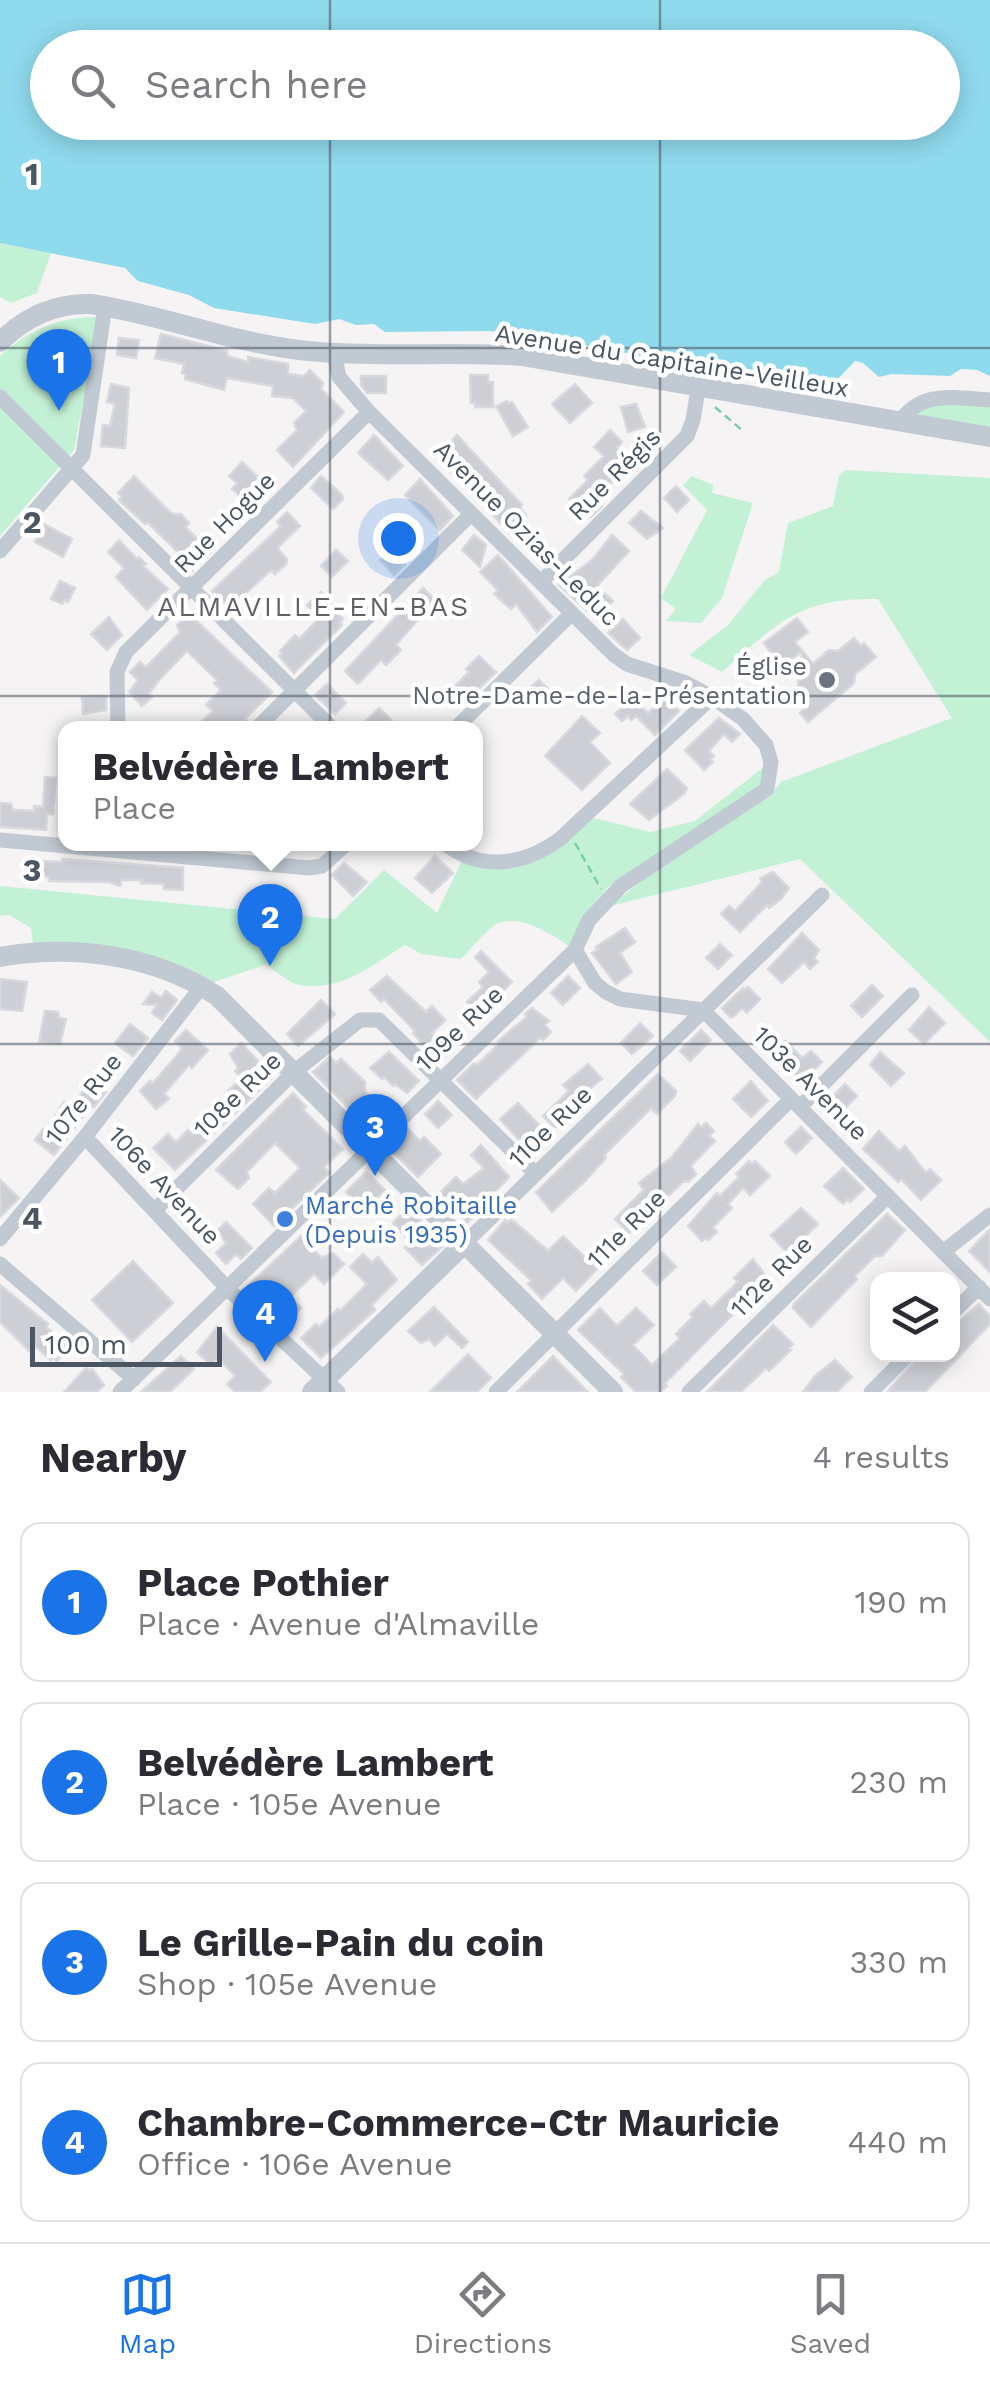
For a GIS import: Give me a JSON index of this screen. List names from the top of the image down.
{
  "streets": {
    "street": [
      "Avenue du Capitaine-Veilleux",
      "Rue Régis",
      "Rue Hogue",
      "Avenue Ozias-Leduc",
      "109e Rue",
      "103e Avenue",
      "108e Rue",
      "107e Rue",
      "110e Rue",
      "106e Avenue",
      "111e Rue",
      "112e Rue"
    ]
  },
  "crossings": [
    ["Avenue du Capitaine-Veilleux", "Rue Régis"],
    ["Avenue du Capitaine-Veilleux", "Avenue Ozias-Leduc"],
    ["Rue Régis", "Avenue Ozias-Leduc"],
    ["Rue Hogue", "Avenue Ozias-Leduc"],
    ["Avenue Ozias-Leduc", "109e Rue"],
    ["109e Rue", "108e Rue"],
    ["109e Rue", "106e Avenue"],
    ["103e Avenue", "110e Rue"],
    ["103e Avenue", "111e Rue"],
    ["103e Avenue", "112e Rue"],
    ["108e Rue", "106e Avenue"],
    ["107e Rue", "106e Avenue"],
    ["110e Rue", "106e Avenue"]
  ],
  "districts": ["ALMAVILLE-EN-BAS"],
  "places": ["Église Notre-Dame-de-la-Présentation", "Marché Robitaille (Depuis 1935)"],
  "scale_bar": "100 m",
  "page": {
    "search": "Search here",
    "pins": [
      "1",
      "2",
      "3",
      "4"
    ],
    "popup": ["Belvédère Lambert", "Place"],
    "scale": "100 m",
    "heading": ["Nearby", "4 results"],
    "list": [
      {
        "mark": "1",
        "name": "Place Pothier",
        "note": "Place · Avenue d'Almaville",
        "value": "190 m"
      },
      {
        "mark": "2",
        "name": "Belvédère Lambert",
        "note": "Place · 105e Avenue",
        "value": "230 m"
      },
      {
        "mark": "3",
        "name": "Le Grille-Pain du coin",
        "note": "Shop · 105e Avenue",
        "value": "330 m"
      },
      {
        "mark": "4",
        "name": "Chambre-Commerce-Ctr Mauricie",
        "note": "Office · 106e Avenue",
        "value": "440 m"
      }
    ],
    "nav": ["Map", "Directions", "Saved"]
  },
  "grid": {
    "rows": [
      "1",
      "2",
      "3",
      "4"
    ]
  }
}
